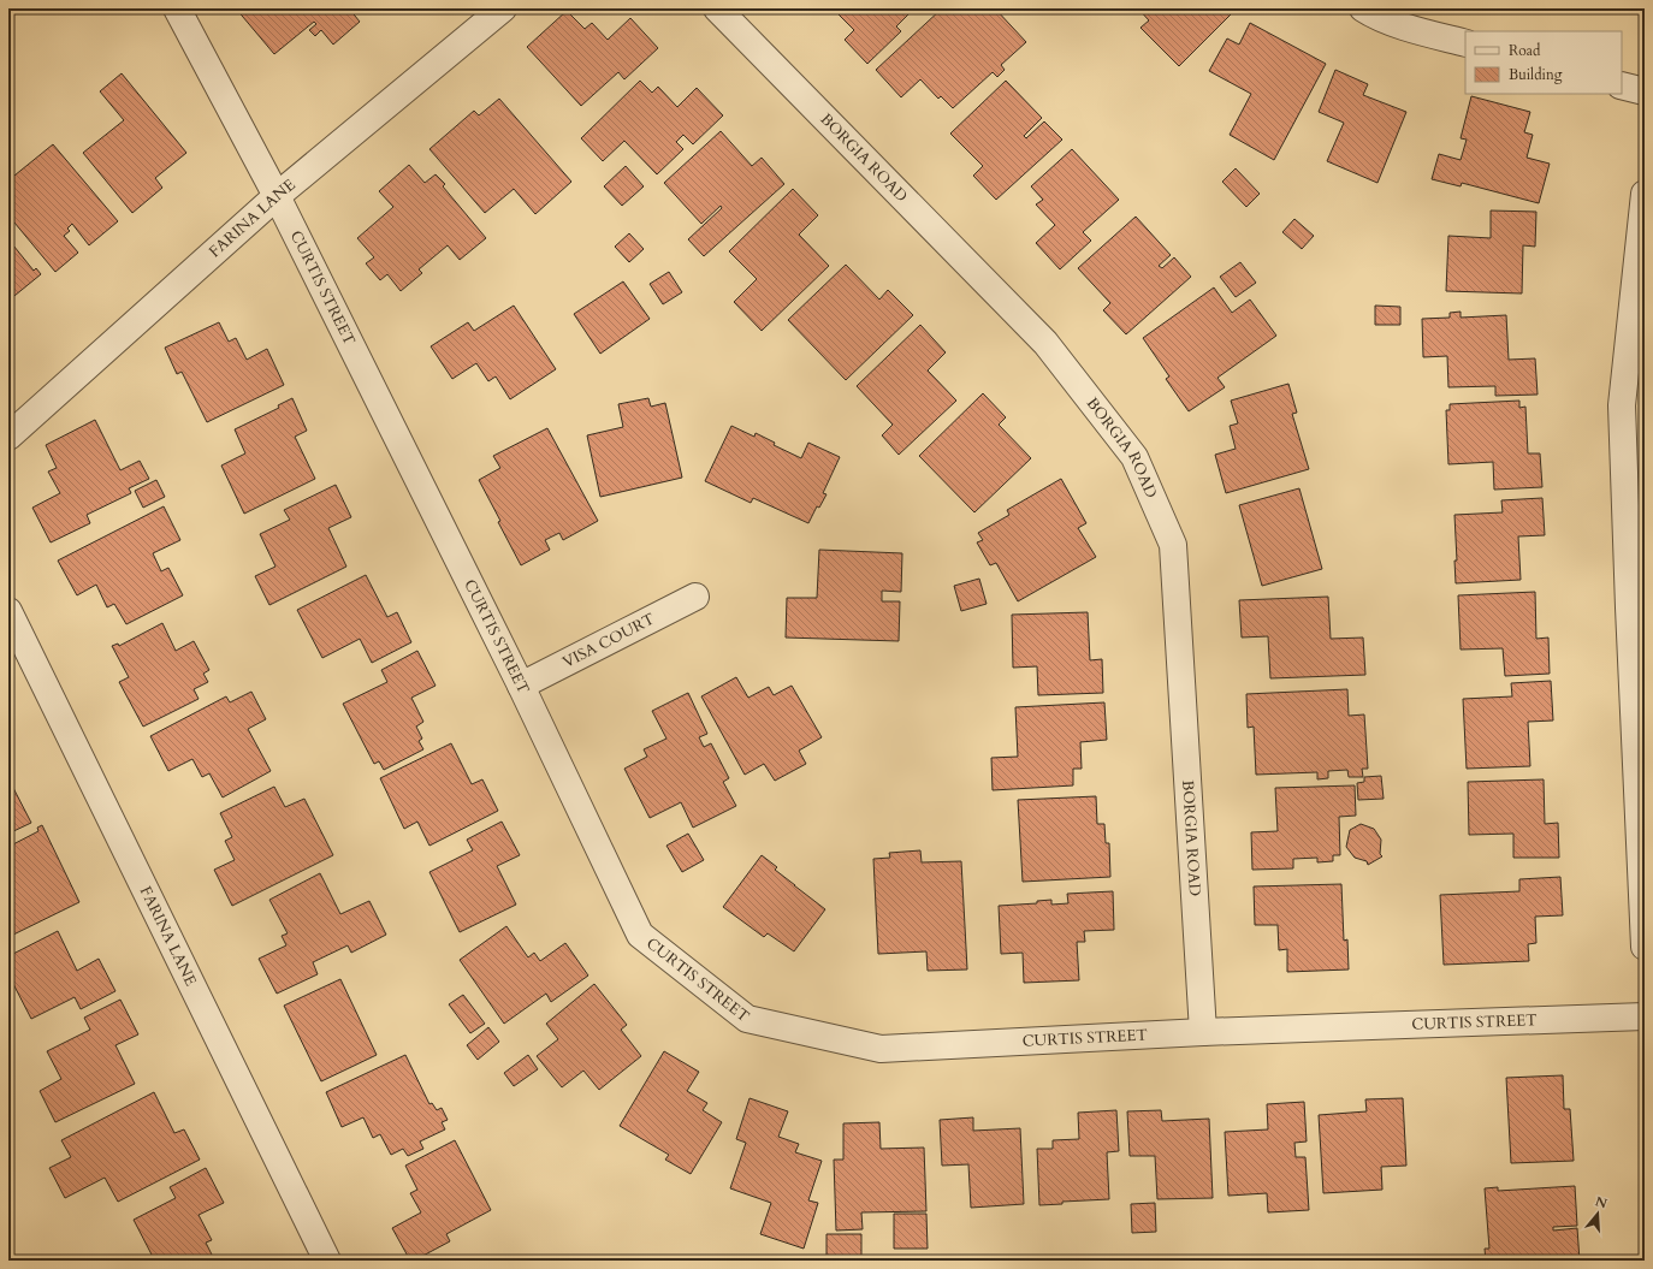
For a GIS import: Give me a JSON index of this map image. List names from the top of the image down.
{
  "streets": {
    "street": [
      "BORGIA ROAD",
      "FARINA LANE",
      "CURTIS STREET",
      "VISA COURT"
    ]
  },
  "crossings": [
    ["BORGIA ROAD", "CURTIS STREET"],
    ["FARINA LANE", "CURTIS STREET"],
    ["CURTIS STREET", "VISA COURT"]
  ],
  "legend": ["Road", "Building"],
  "north": "top"
}
